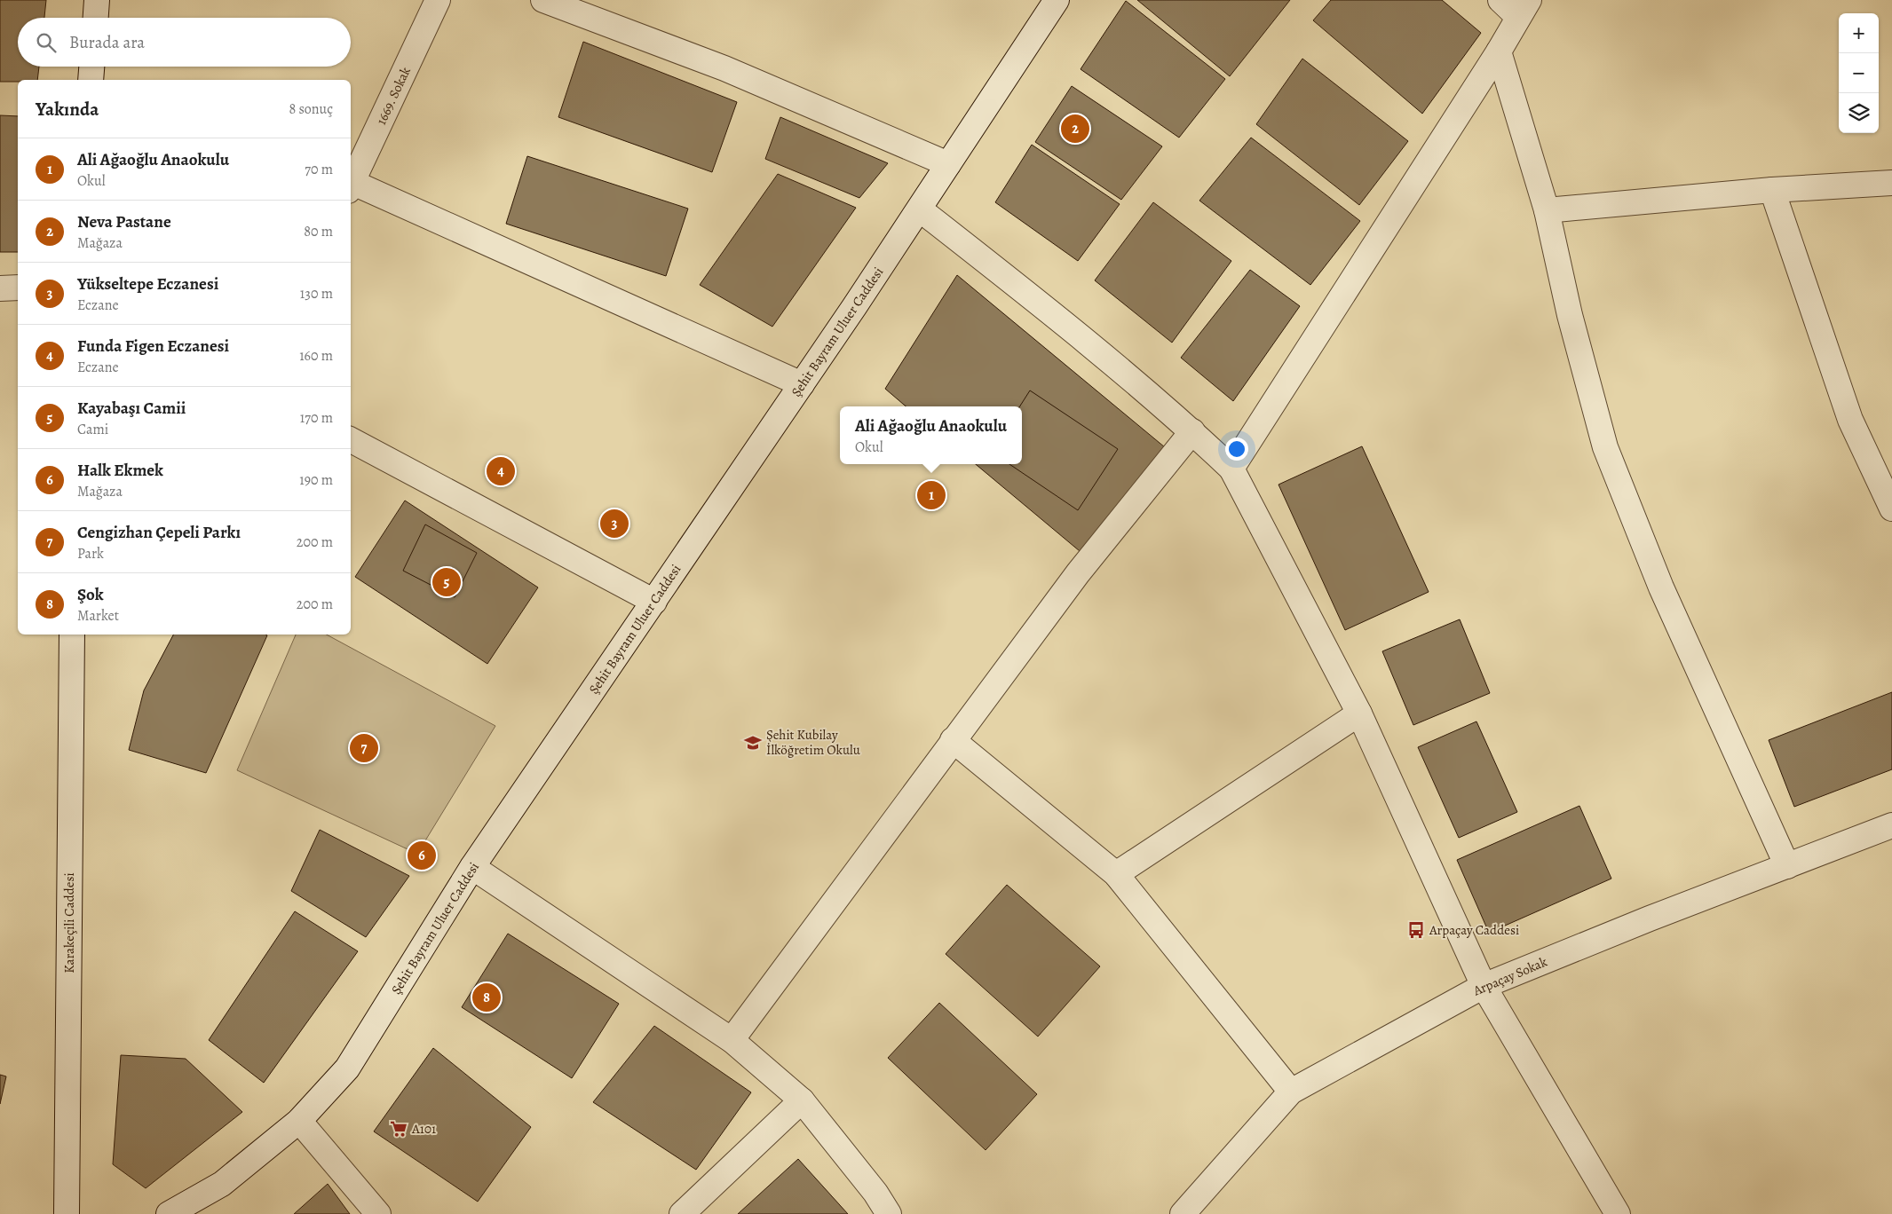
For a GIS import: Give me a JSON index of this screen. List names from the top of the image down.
{
  "streets": {
    "street": [
      "1669. Sokak",
      "Şehit Bayram Uluer Caddesi",
      "Karakeçili Caddesi",
      "Arpaçay Sokak"
    ]
  },
  "places": {
    "school or university": ["Şehit Kubilay İlköğretim Okulu"],
    "bus stop": ["Arpaçay Caddesi"],
    "supermarket": ["A101"]
  },
  "page": {
    "map_buttons": ["+", "−"],
    "search": "Burada ara",
    "heading": ["Yakında", "8 sonuç"],
    "pins": [
      "2",
      "4",
      "1",
      "3",
      "5",
      "7",
      "6",
      "8"
    ],
    "list": [
      {
        "mark": "1",
        "name": "Ali Ağaoğlu Anaokulu",
        "note": "Okul",
        "value": "70 m"
      },
      {
        "mark": "2",
        "name": "Neva Pastane",
        "note": "Mağaza",
        "value": "80 m"
      },
      {
        "mark": "3",
        "name": "Yükseltepe Eczanesi",
        "note": "Eczane",
        "value": "130 m"
      },
      {
        "mark": "4",
        "name": "Funda Figen Eczanesi",
        "note": "Eczane",
        "value": "160 m"
      },
      {
        "mark": "5",
        "name": "Kayabaşı Camii",
        "note": "Cami",
        "value": "170 m"
      },
      {
        "mark": "6",
        "name": "Halk Ekmek",
        "note": "Mağaza",
        "value": "190 m"
      },
      {
        "mark": "7",
        "name": "Cengizhan Çepeli Parkı",
        "note": "Park",
        "value": "200 m"
      },
      {
        "mark": "8",
        "name": "Şok",
        "note": "Market",
        "value": "200 m"
      }
    ],
    "popup": ["Ali Ağaoğlu Anaokulu", "Okul"]
  }
}
